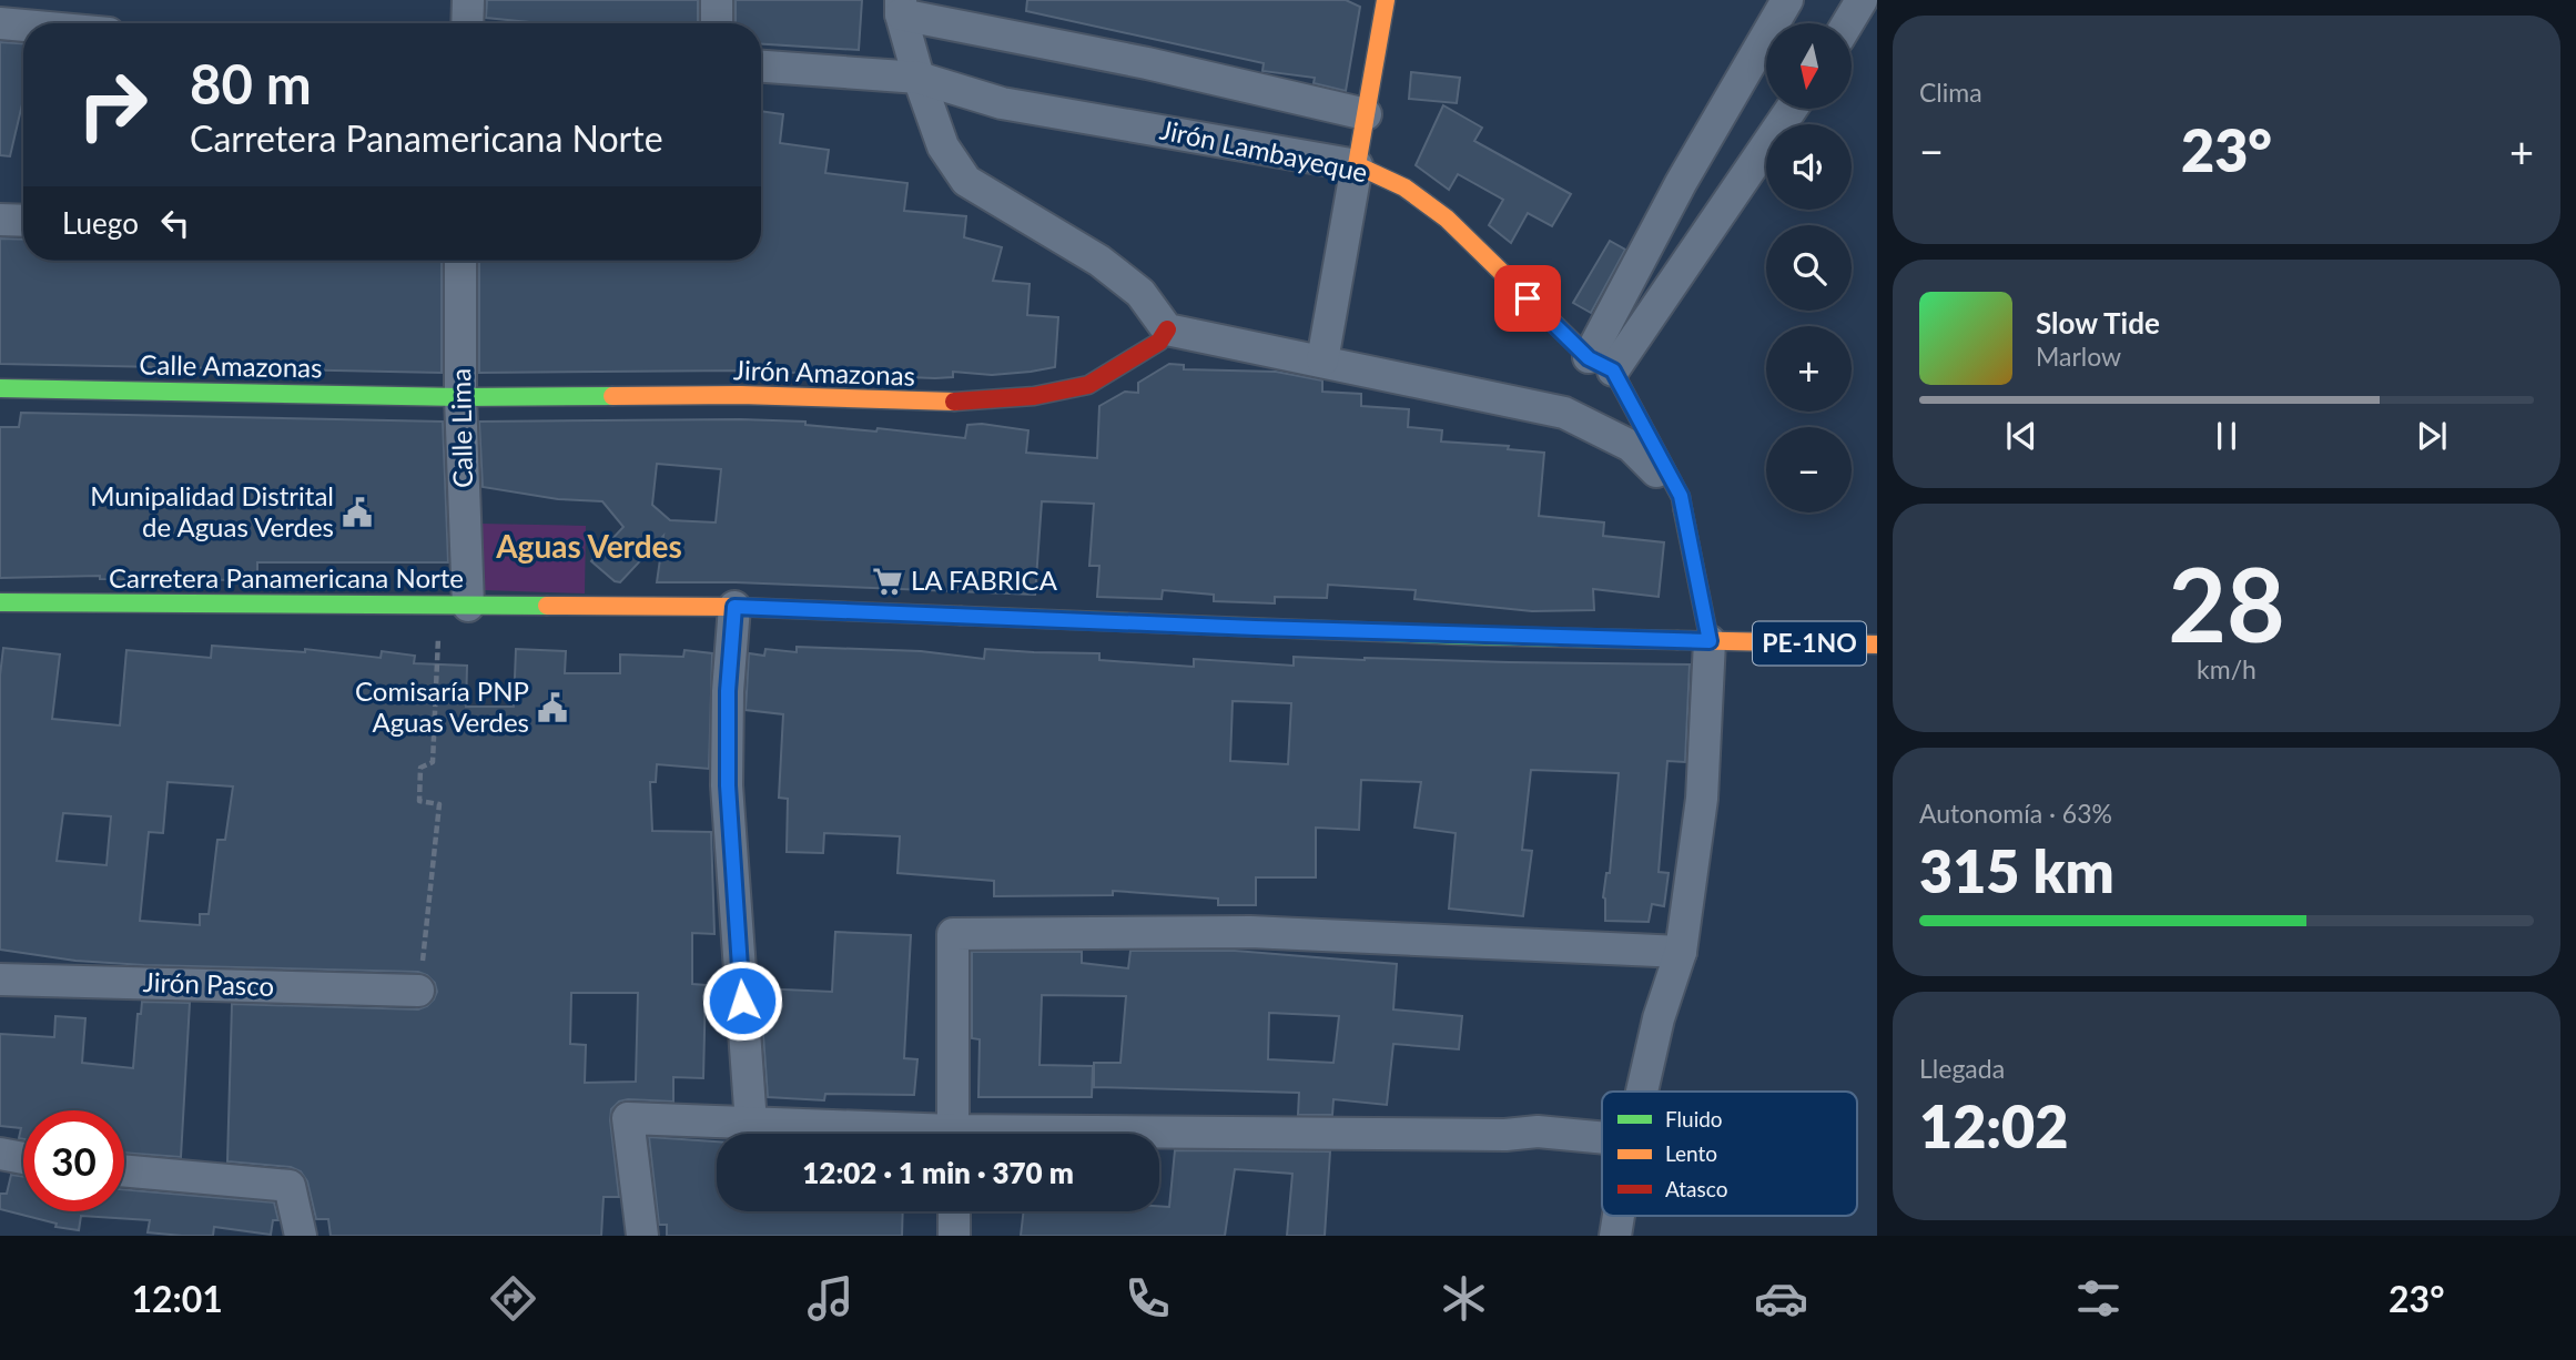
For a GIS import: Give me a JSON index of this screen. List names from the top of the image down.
{
  "streets": {
    "street": [
      "Jirón Lambayeque",
      "Calle Amazonas",
      "Jirón Amazonas",
      "Calle Lima",
      "Carretera Panamericana Norte",
      "PE-1NO",
      "Jirón Pasco"
    ]
  },
  "crossings": [
    ["Jirón Lambayeque", "Carretera Panamericana Norte"],
    ["Calle Amazonas", "Jirón Amazonas"],
    ["Calle Amazonas", "Calle Lima"],
    ["Jirón Amazonas", "Calle Lima"],
    ["Calle Lima", "Carretera Panamericana Norte"]
  ],
  "districts": ["Aguas Verdes"],
  "places": {
    "public building": ["Munipalidad Distrital de Aguas Verdes", "Comisaría PNP Aguas Verdes"],
    "supermarket": ["LA FABRICA"]
  },
  "legend": ["Fluido", "Lento", "Atasco"],
  "north": "bottom",
  "page": {
    "tile": [
      "Clima",
      ["28", "km/h"],
      ["Autonomía · 63%", "315 km"],
      ["Llegada", "12:02"]
    ],
    "map_buttons": ["+", "−"],
    "turn": ["80 m", "Carretera Panamericana Norte"],
    "heat": ["−", "23°", "+"],
    "then": "Luego",
    "song": ["Slow Tide", "Marlow"],
    "limit": "30",
    "trip": "12:02 · 1 min · 370 m",
    "tabs": ["12:01", "23°"]
  }
}
